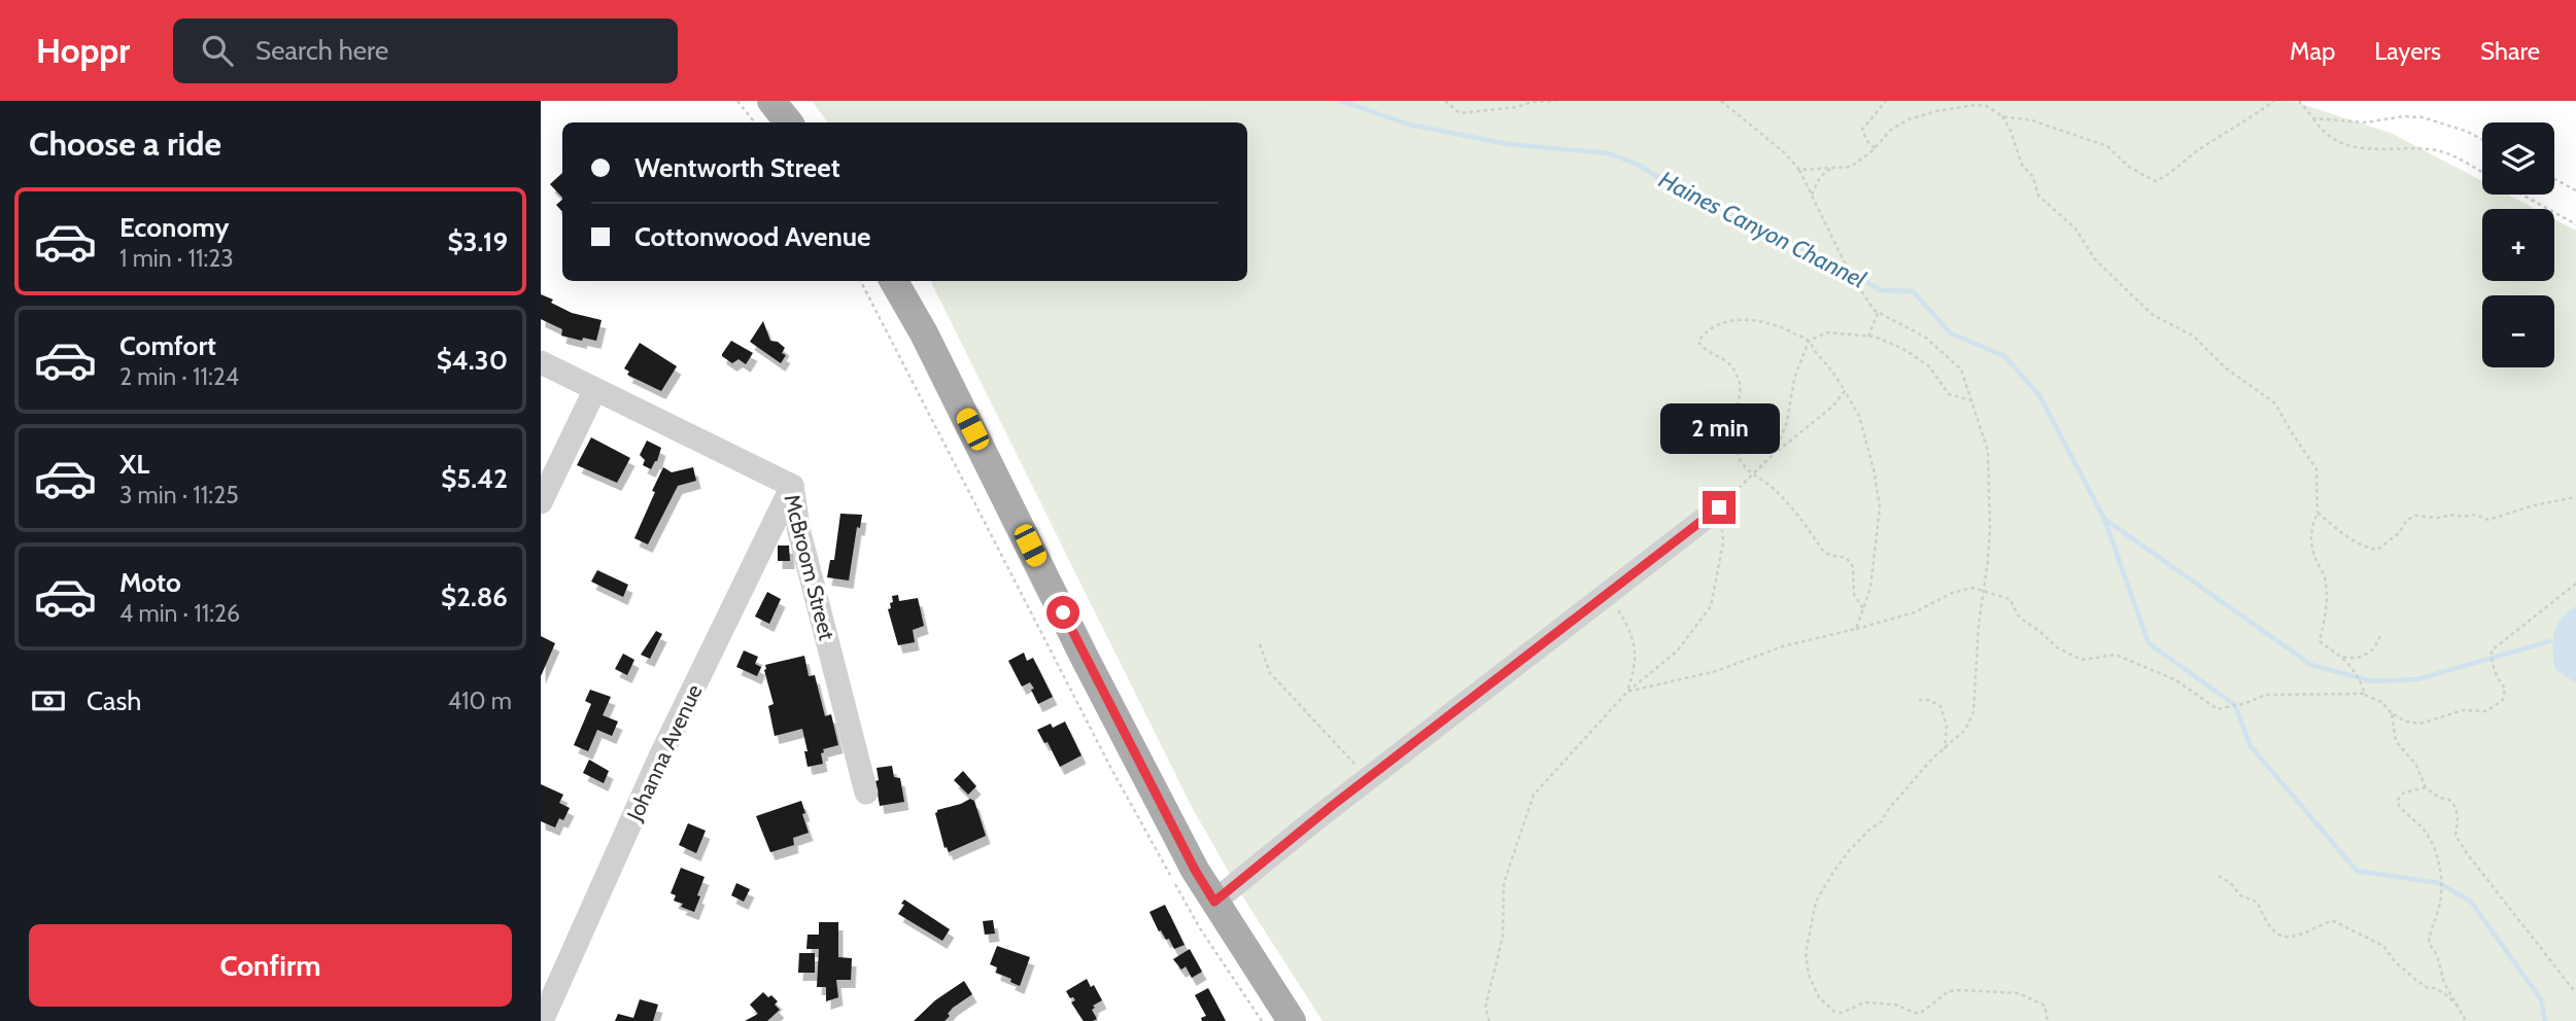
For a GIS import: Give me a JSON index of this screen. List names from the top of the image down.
{
  "streets": {
    "street": ["McBroom Street", "Johanna Avenue"]
  },
  "crossings": [
    ["McBroom Street", "Johanna Avenue"]
  ],
  "water": ["Haines Canyon Channel"],
  "page": {
    "header": "Hoppr",
    "search": "Search here",
    "nav": ["Map", "Layers", "Share"],
    "heading": "Choose a ride",
    "map_buttons": ["+", "−"],
    "banner": ["Wentworth Street", "Cottonwood Avenue"],
    "list": [
      {
        "name": "Economy",
        "note": "1 min · 11:23",
        "value": "$3.19"
      },
      {
        "name": "Comfort",
        "note": "2 min · 11:24",
        "value": "$4.30"
      },
      {
        "name": "XL",
        "note": "3 min · 11:25",
        "value": "$5.42"
      },
      {
        "name": "Moto",
        "note": "4 min · 11:26",
        "value": "$2.86"
      }
    ],
    "bubble": "2 min",
    "pay": ["Cash", "410 m"],
    "buttons": "Confirm"
  }
}
